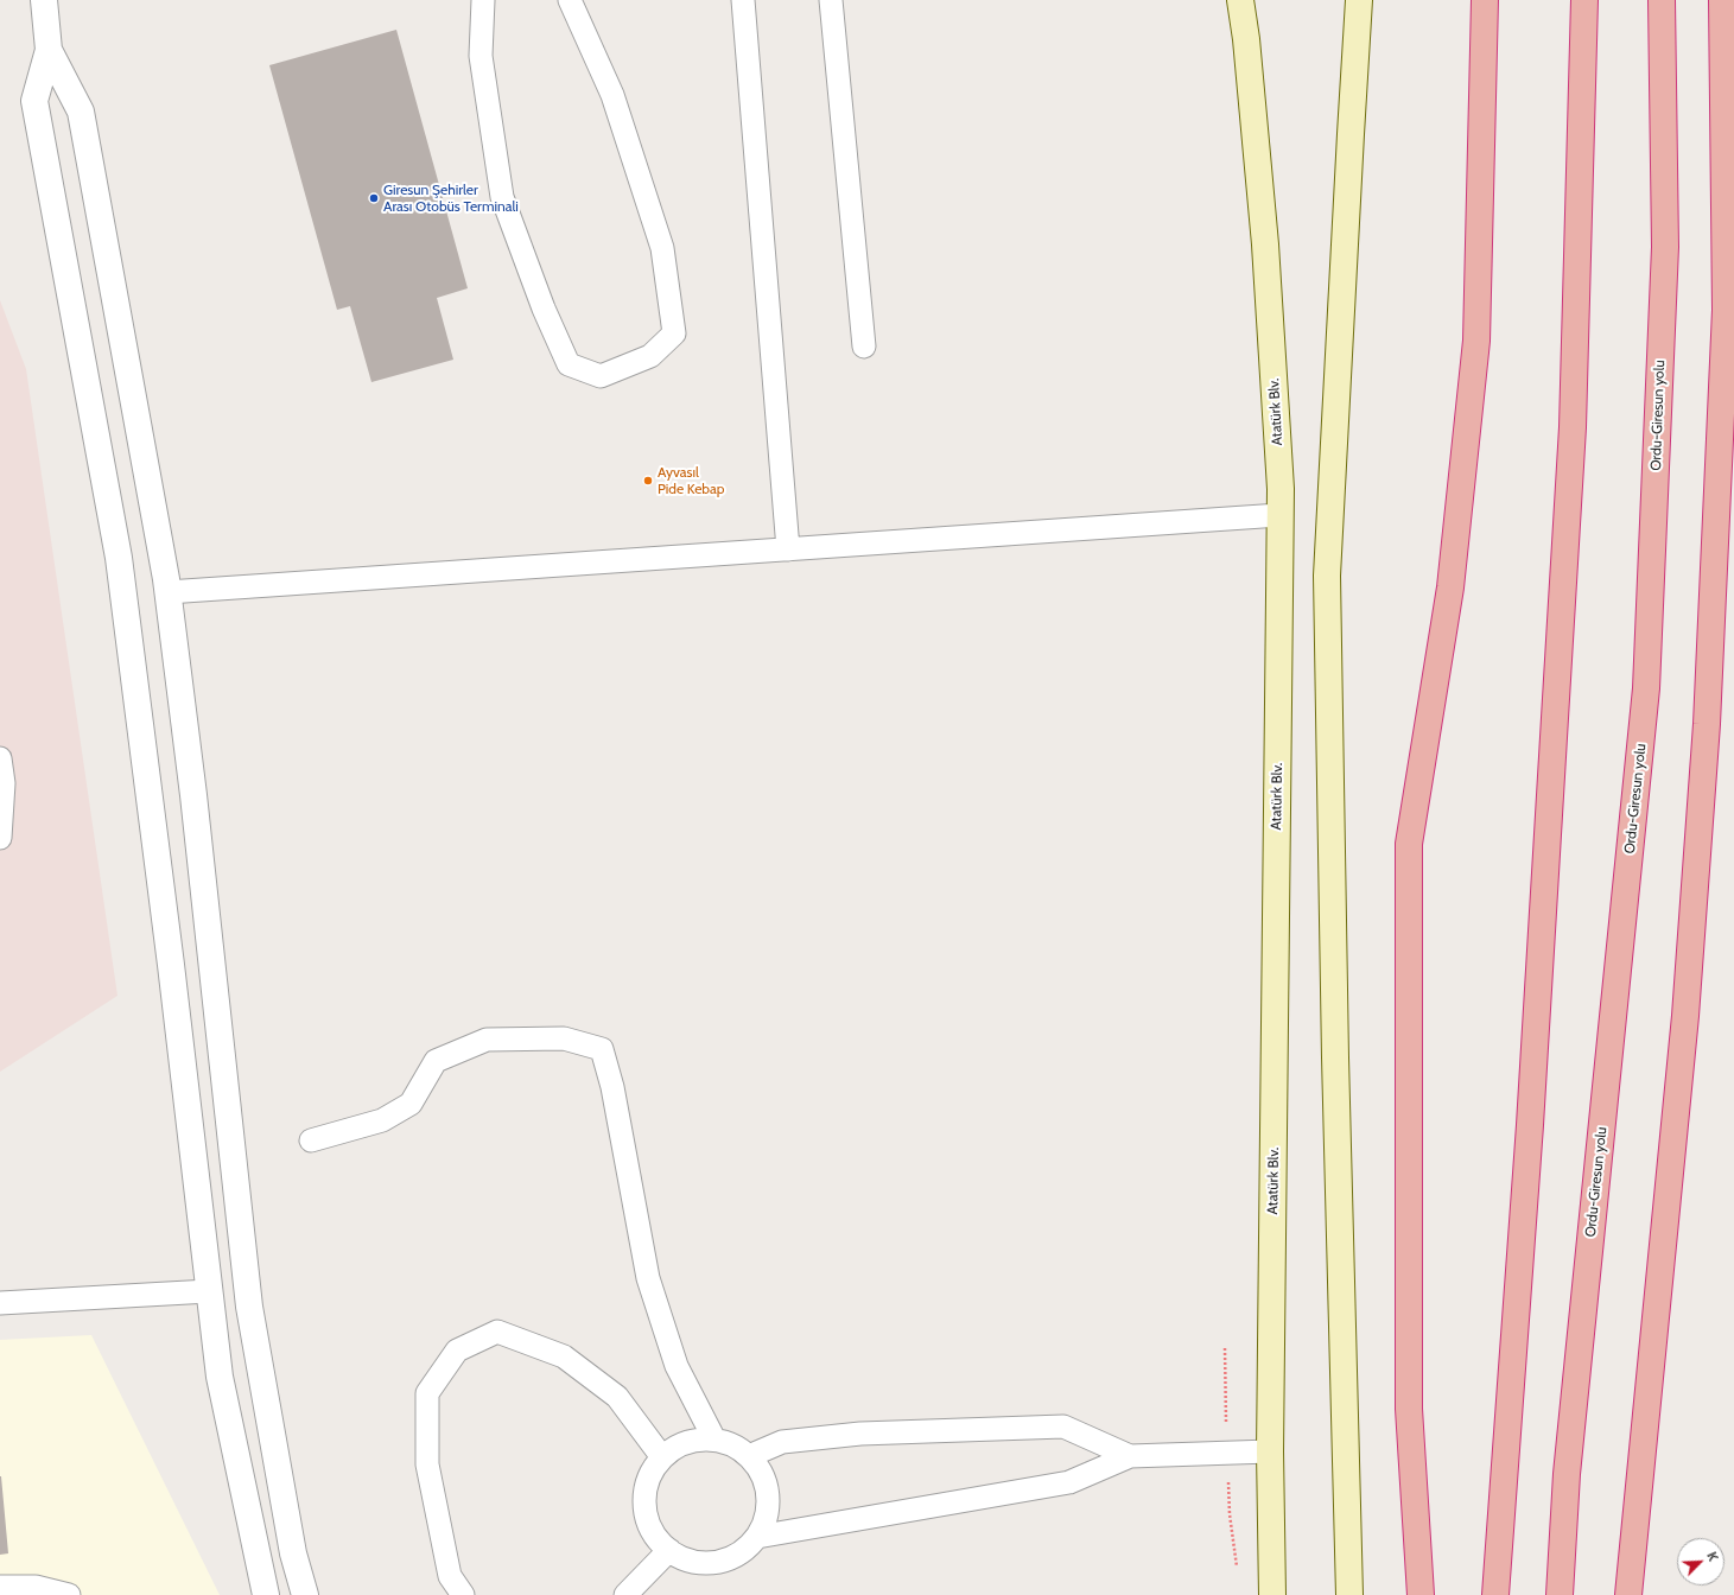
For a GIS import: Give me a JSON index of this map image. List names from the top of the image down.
{
  "streets": {
    "highway": ["Ordu-Giresun yolu"],
    "main road": ["Atatürk Blv."]
  },
  "places": ["Giresun Şehirler Arası Otobüs Terminali", "Ayvasıl Pide Kebap"],
  "north": "top right"
}
